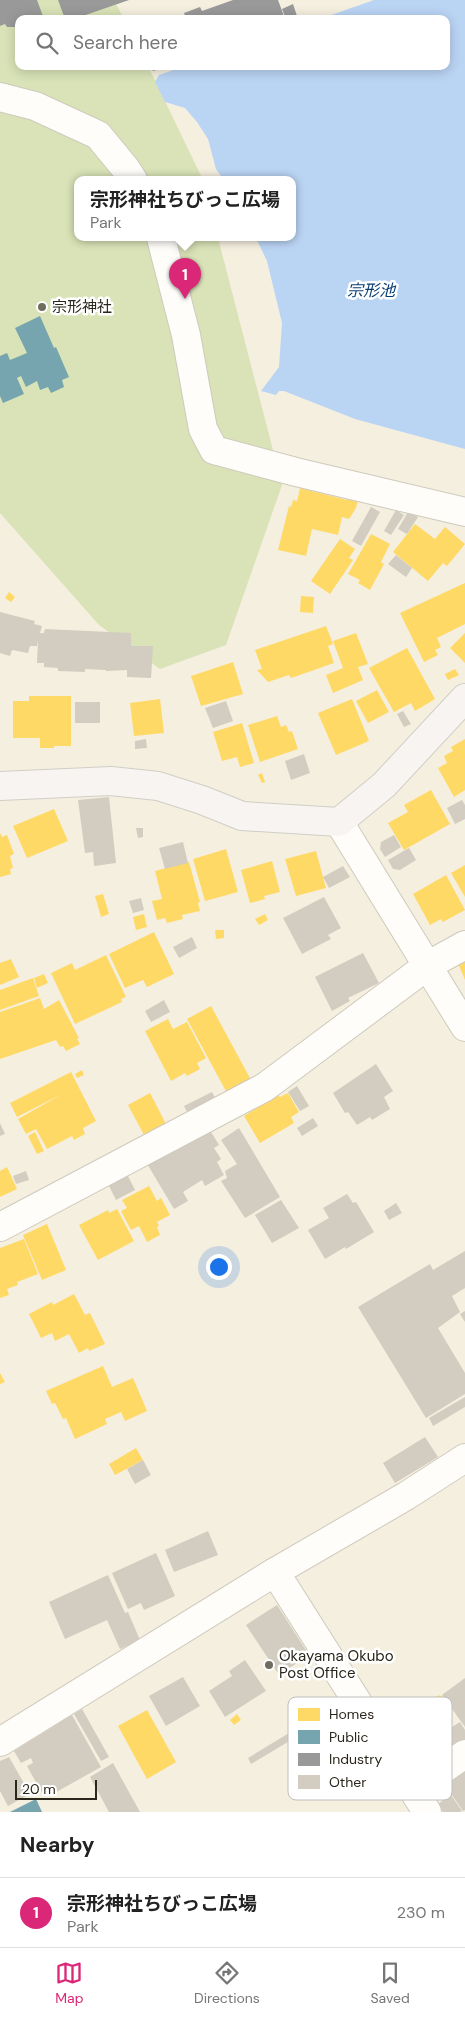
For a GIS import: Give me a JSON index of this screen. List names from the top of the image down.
{
  "water": ["宗形池"],
  "places": ["宗形神社", "Okayama Okubo Post Office"],
  "legend": [
    "Homes",
    "Public",
    "Industry",
    "Other"
  ],
  "scale_bar": "20 m",
  "page": {
    "search": "Search here",
    "popup": ["宗形神社ちびっこ広場", "Park"],
    "pins": "1",
    "scale": "20 m",
    "heading": "Nearby",
    "list": [
      {
        "mark": "1",
        "name": "宗形神社ちびっこ広場",
        "note": "Park",
        "value": "230 m"
      }
    ],
    "nav": ["Map", "Directions", "Saved"]
  }
}
